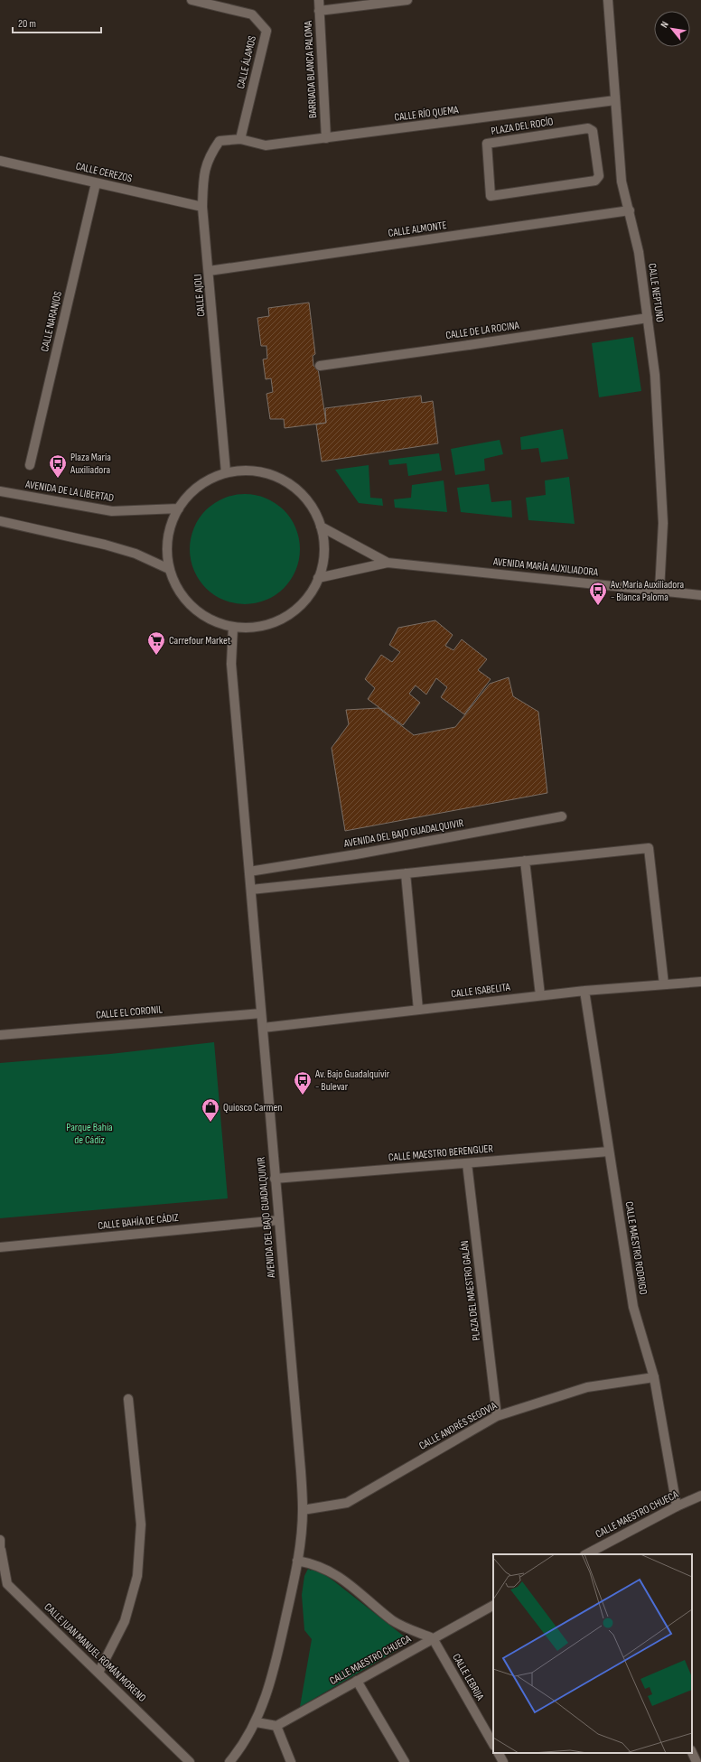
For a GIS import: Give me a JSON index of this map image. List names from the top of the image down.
{
  "streets": {
    "street": [
      "CALLE ÁLAMOS",
      "BARRIADA BLANCA PALOMA",
      "CALLE RÍO QUEMA",
      "PLAZA DEL ROCÍO",
      "CALLE CEREZOS",
      "CALLE ALMONTE",
      "CALLE NEPTUNO",
      "CALLE AJOLI",
      "CALLE NARANJOS",
      "CALLE DE LA ROCINA",
      "AVENIDA DE LA LIBERTAD",
      "AVENIDA MARÍA AUXILIADORA",
      "AVENIDA DEL BAJO GUADALQUIVIR",
      "CALLE ISABELITA",
      "CALLE EL CORONIL",
      "CALLE MAESTRO BERENGUER",
      "CALLE BAHÍA DE CÁDIZ",
      "CALLE MAESTRO RODRIGO",
      "PLAZA DEL MAESTRO GALÁN",
      "CALLE ANDRÉS SEGOVIA",
      "CALLE MAESTRO CHUECA",
      "CALLE JUAN MANUEL ROMÁN MORENO",
      "CALLE LEBRIJA"
    ]
  },
  "crossings": [
    ["CALLE ÁLAMOS", "CALLE RÍO QUEMA"],
    ["CALLE ÁLAMOS", "CALLE AJOLI"],
    ["BARRIADA BLANCA PALOMA", "CALLE RÍO QUEMA"],
    ["CALLE RÍO QUEMA", "CALLE NEPTUNO"],
    ["CALLE RÍO QUEMA", "CALLE AJOLI"],
    ["CALLE CEREZOS", "CALLE AJOLI"],
    ["CALLE CEREZOS", "CALLE NARANJOS"],
    ["CALLE ALMONTE", "CALLE NEPTUNO"],
    ["CALLE ALMONTE", "CALLE AJOLI"],
    ["CALLE NEPTUNO", "CALLE DE LA ROCINA"],
    ["CALLE NEPTUNO", "AVENIDA MARÍA AUXILIADORA"],
    ["AVENIDA DEL BAJO GUADALQUIVIR", "CALLE ISABELITA"],
    ["AVENIDA DEL BAJO GUADALQUIVIR", "CALLE EL CORONIL"],
    ["AVENIDA DEL BAJO GUADALQUIVIR", "CALLE MAESTRO BERENGUER"],
    ["AVENIDA DEL BAJO GUADALQUIVIR", "CALLE BAHÍA DE CÁDIZ"],
    ["AVENIDA DEL BAJO GUADALQUIVIR", "CALLE ANDRÉS SEGOVIA"],
    ["CALLE ISABELITA", "CALLE MAESTRO RODRIGO"],
    ["CALLE MAESTRO BERENGUER", "CALLE MAESTRO RODRIGO"],
    ["CALLE MAESTRO BERENGUER", "PLAZA DEL MAESTRO GALÁN"],
    ["CALLE MAESTRO RODRIGO", "CALLE ANDRÉS SEGOVIA"],
    ["CALLE MAESTRO RODRIGO", "CALLE MAESTRO CHUECA"],
    ["PLAZA DEL MAESTRO GALÁN", "CALLE ANDRÉS SEGOVIA"],
    ["CALLE MAESTRO CHUECA", "CALLE LEBRIJA"]
  ],
  "parks": ["Parque Bahía de Cádiz"],
  "places": {
    "bus stop": ["Plaza María Auxiliadora", "Av. María Auxiliadora - Blanca Paloma", "Av. Bajo Guadalquivir - Bulevar"],
    "supermarket": ["Carrefour Market"],
    "shop": ["Quiosco Carmen"]
  },
  "scale_bar": "20 m",
  "north": "top left"
}
